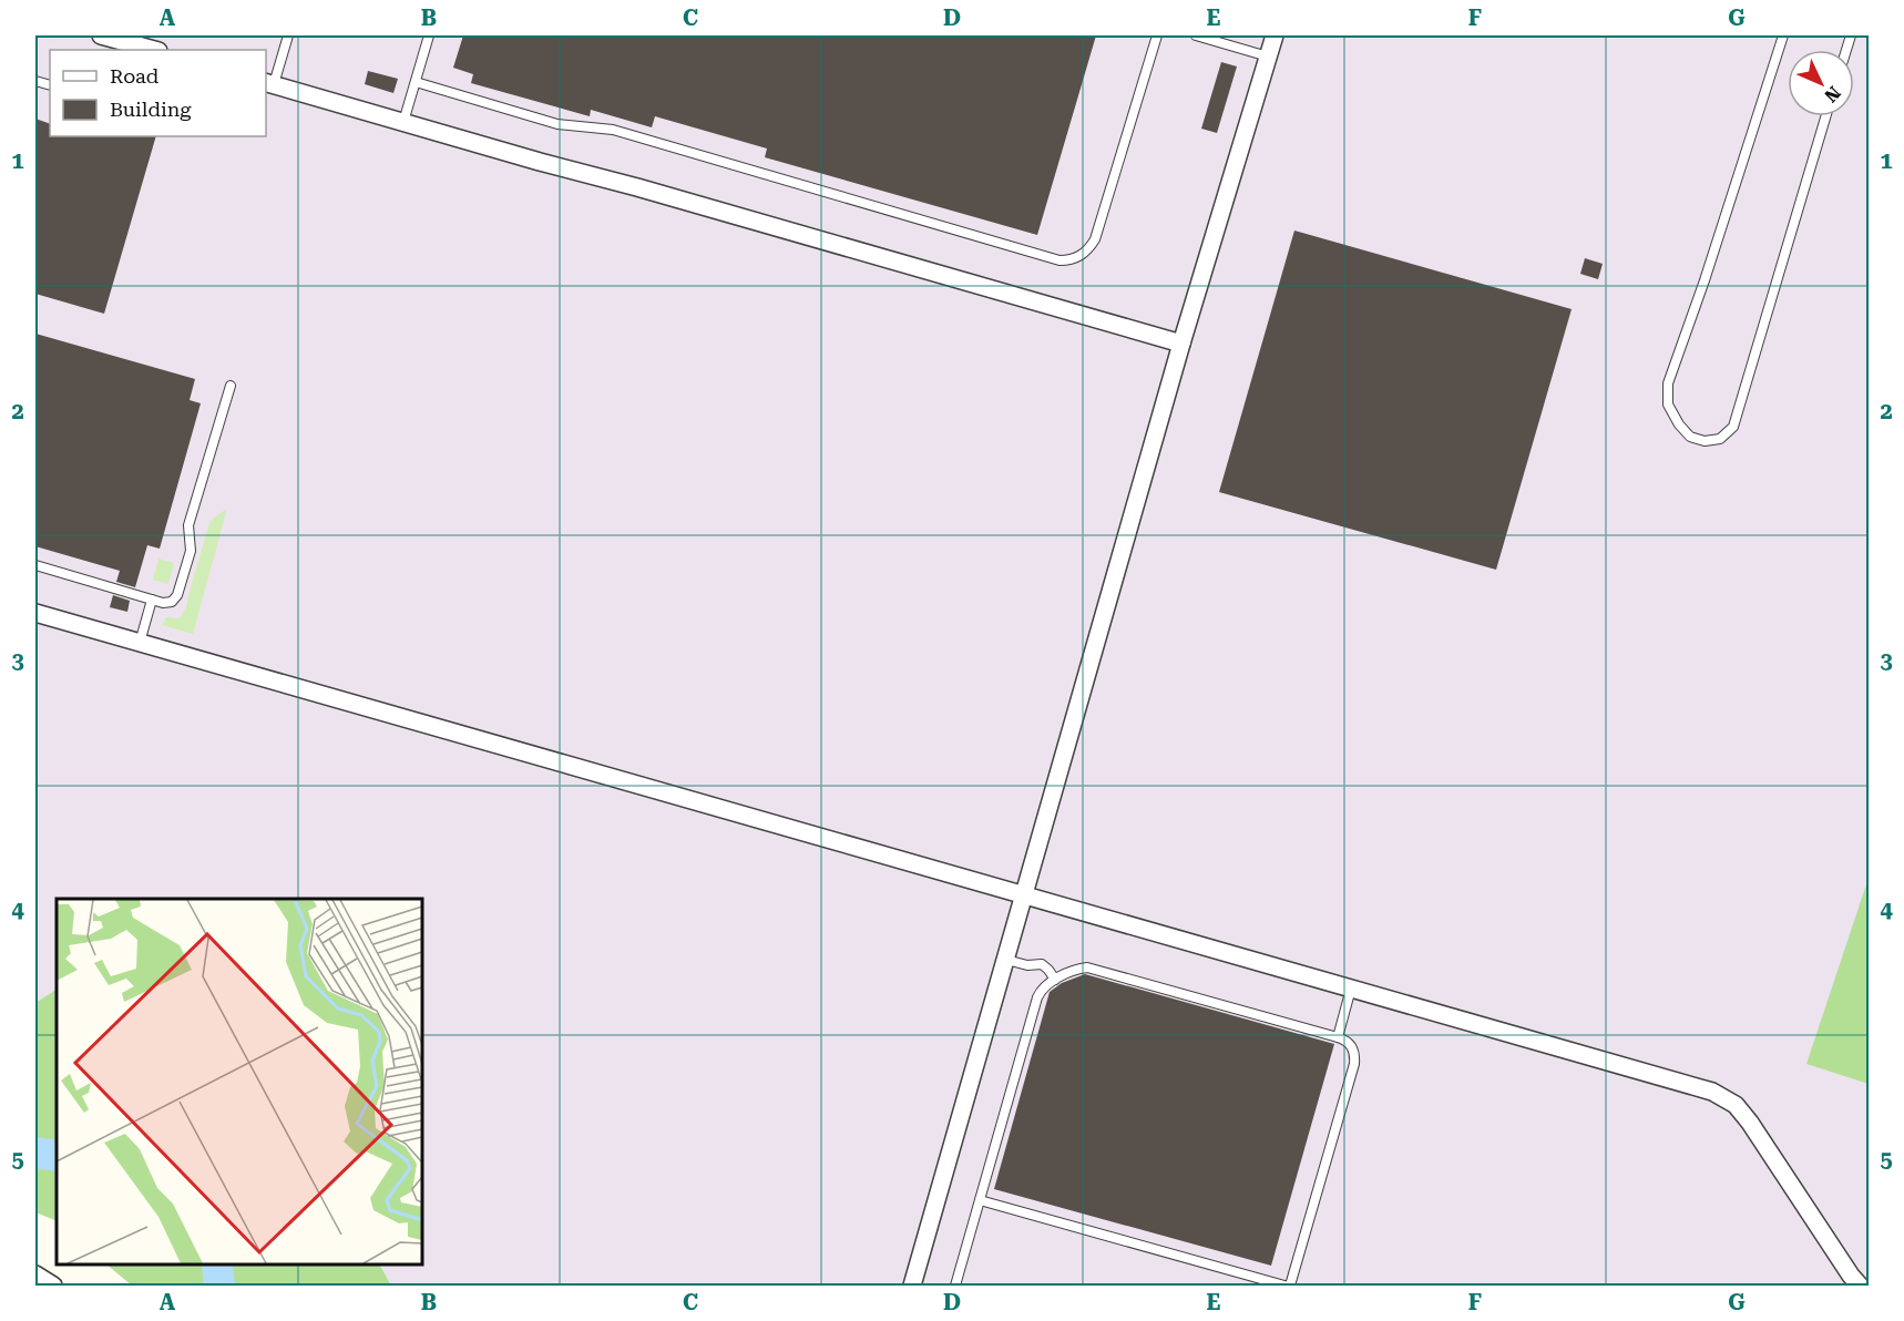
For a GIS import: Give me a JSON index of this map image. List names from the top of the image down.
{
  "legend": ["Road", "Building"],
  "north": "bottom right",
  "grid": {
    "columns": [
      "A",
      "B",
      "C",
      "D",
      "E",
      "F",
      "G"
    ],
    "rows": [
      "1",
      "2",
      "3",
      "4",
      "5"
    ]
  }
}
